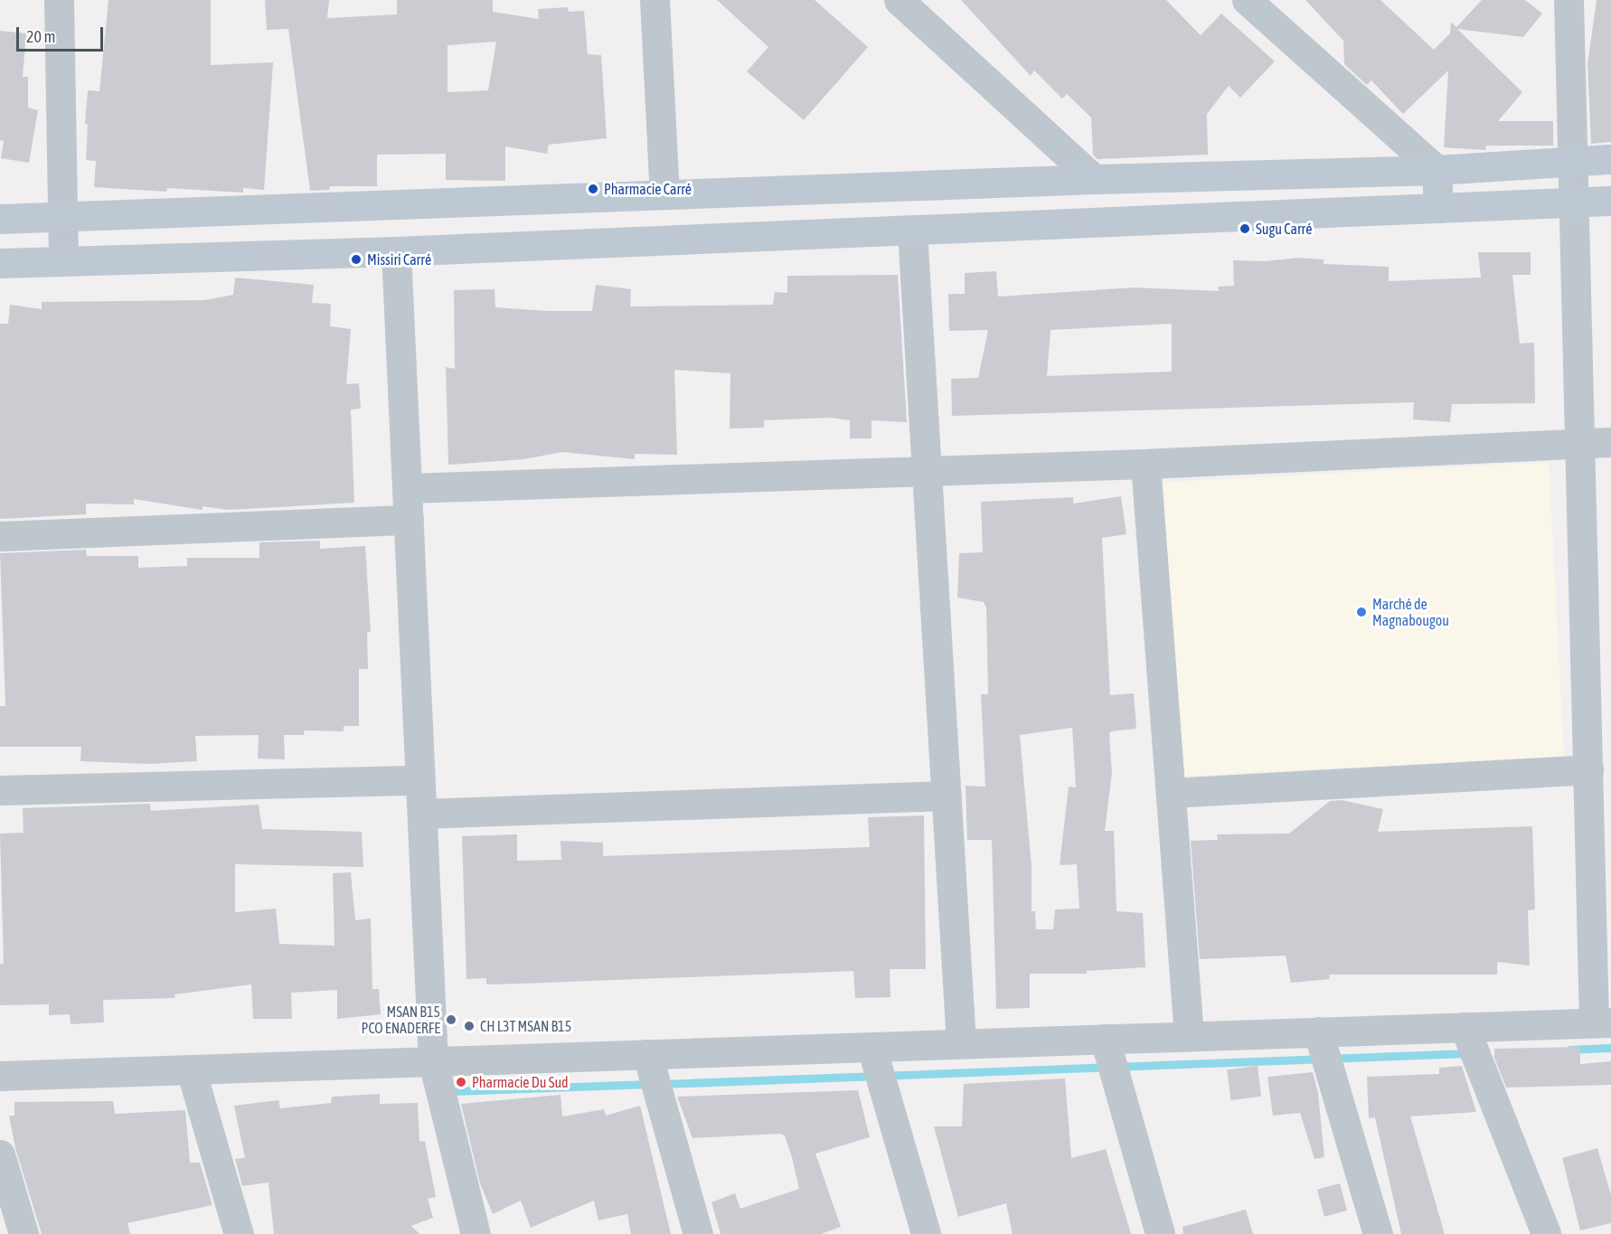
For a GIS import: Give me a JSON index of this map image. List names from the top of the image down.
{
  "places": [
    "Pharmacie Carré",
    "Sugu Carré",
    "Missiri Carré",
    "Marché de Magnabougou",
    "MSAN B15 PCO ENADERFE",
    "CH L3T MSAN B15",
    "Pharmacie Du Sud"
  ],
  "scale_bar": "20 m"
}
